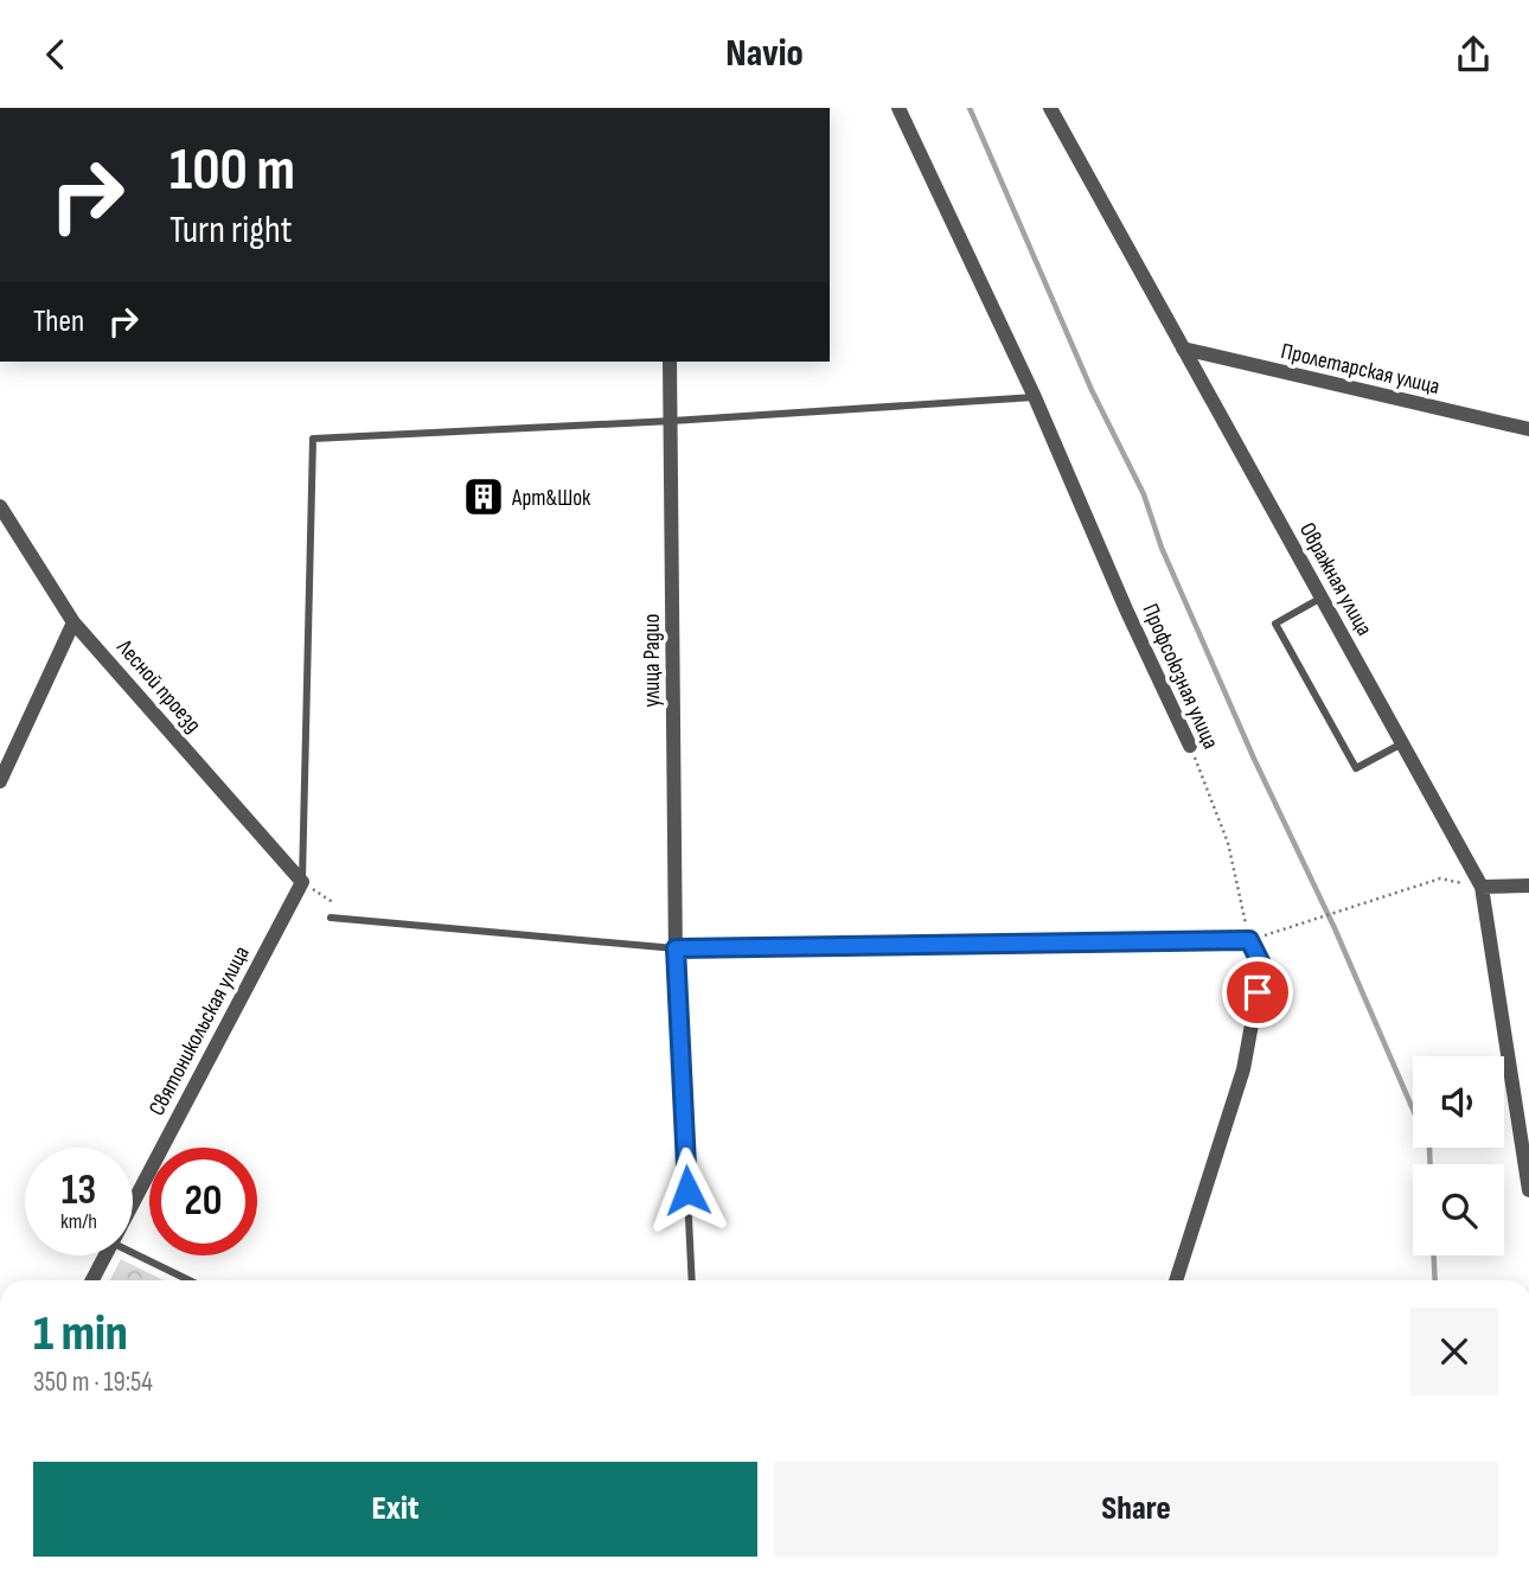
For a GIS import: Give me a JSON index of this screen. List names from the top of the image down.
{
  "streets": {
    "street": [
      "Пролетарская улица",
      "Овражная улица",
      "улица Радио",
      "Профсоюзная улица",
      "Лесной проезд",
      "Святоникольская улица"
    ]
  },
  "crossings": [
    ["Пролетарская улица", "Овражная улица"],
    ["Лесной проезд", "Святоникольская улица"]
  ],
  "places": {
    "building": ["Арт&Шок"]
  },
  "page": {
    "header": "Navio",
    "turn": ["100 m", "Turn right"],
    "then": "Then",
    "speed": "13 km/h",
    "limit": "20",
    "heading": ["1 min", "350 m · 19:54"],
    "buttons": ["Exit", "Share"]
  }
}
